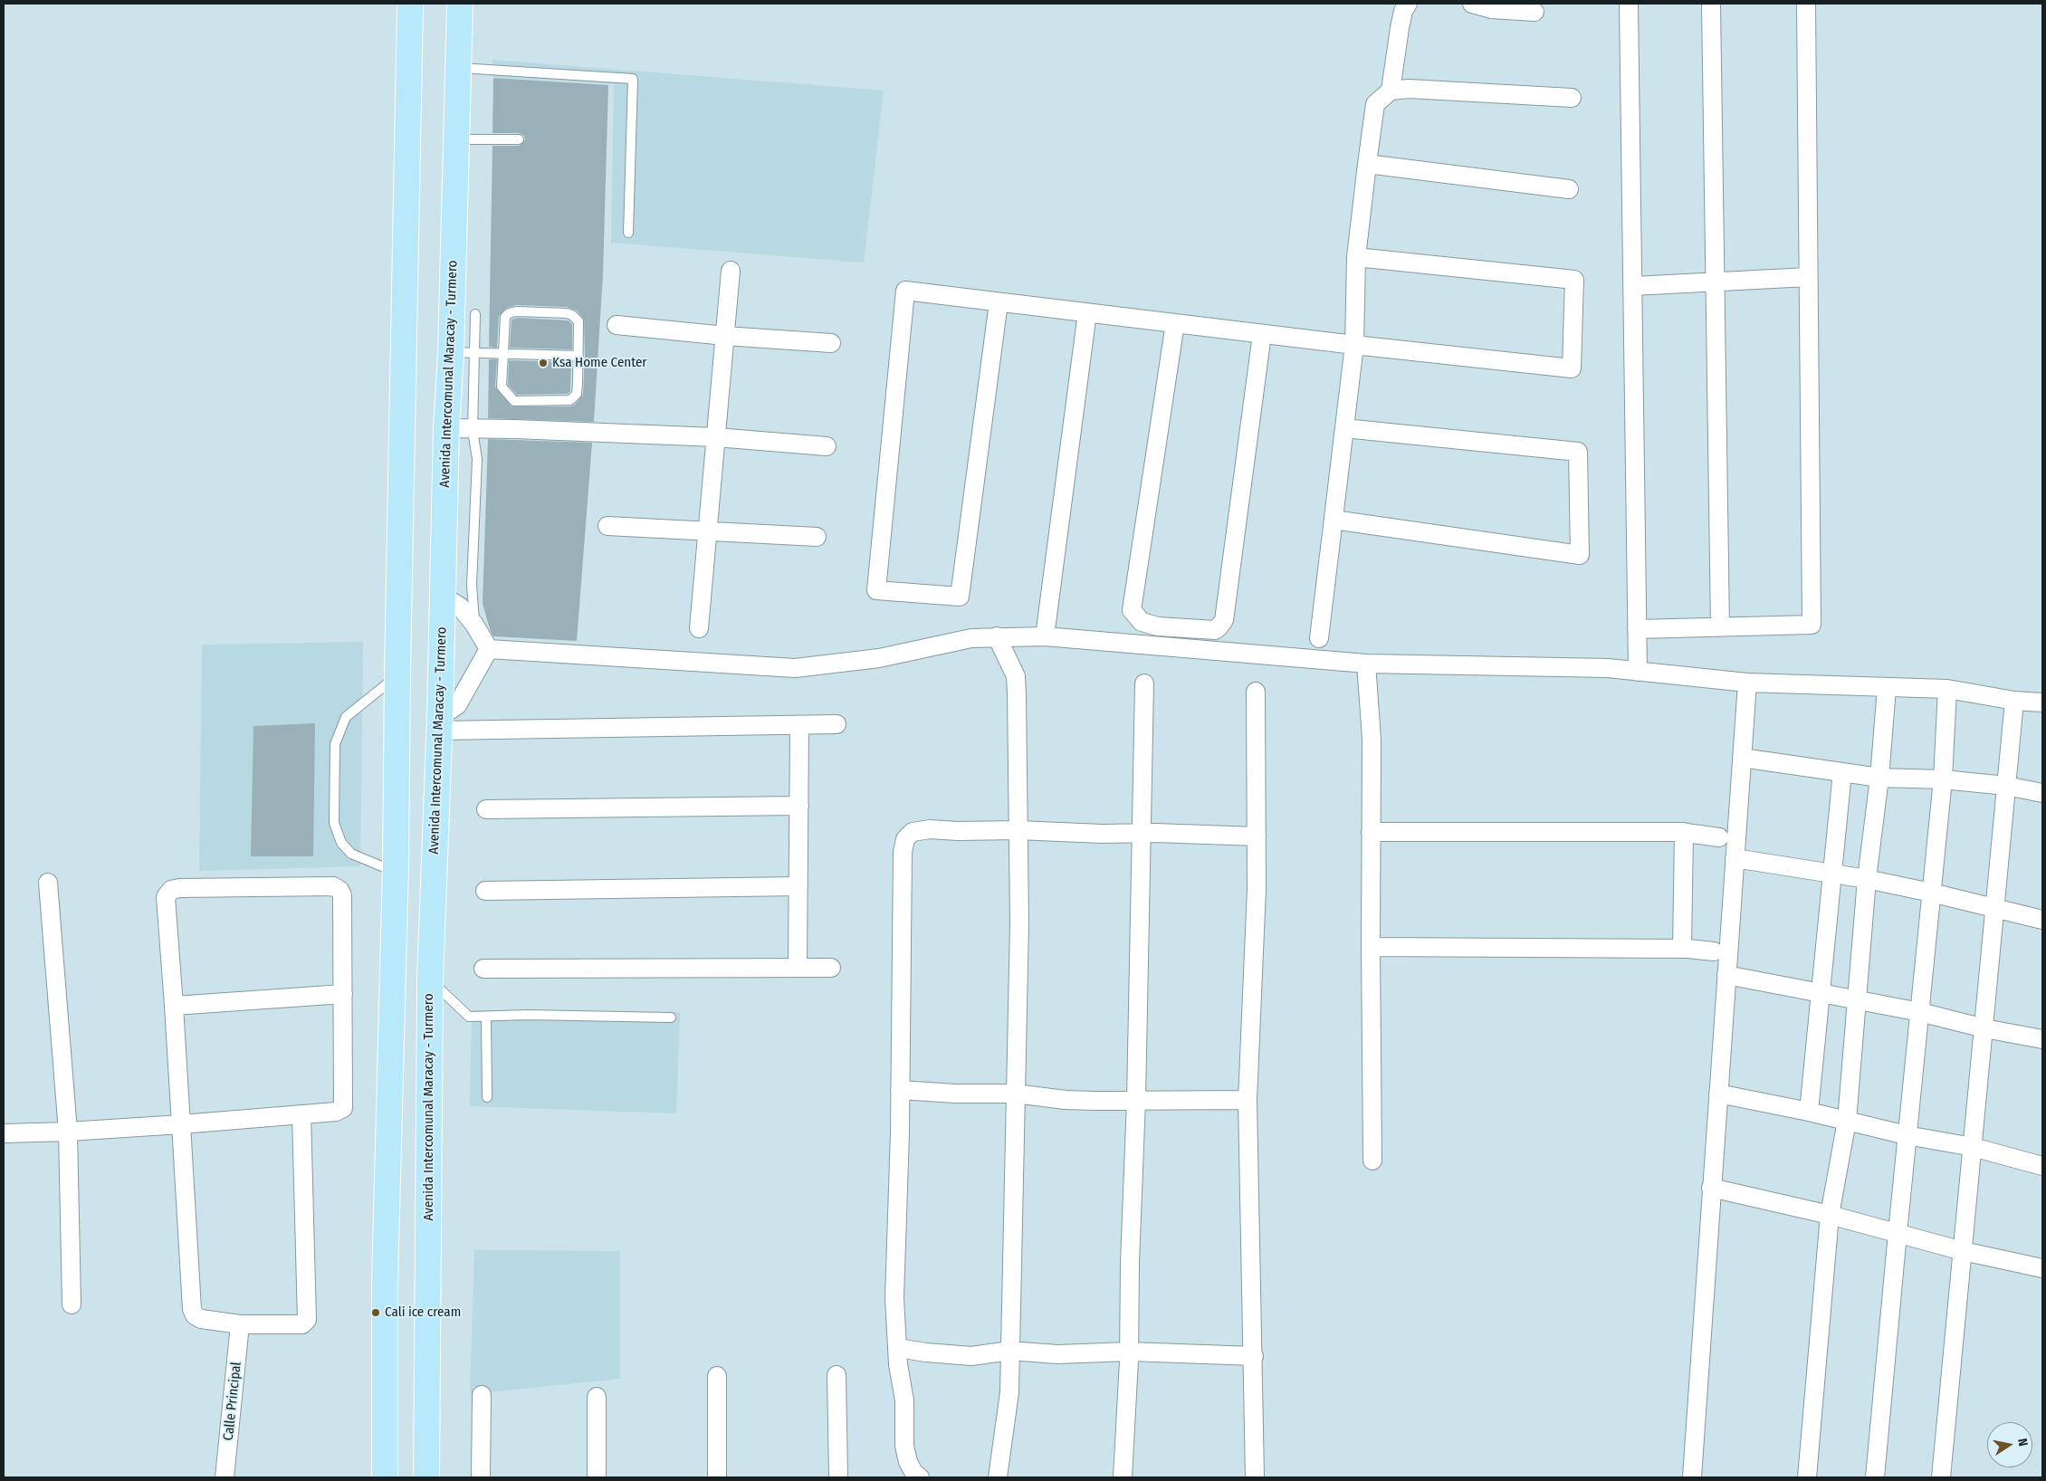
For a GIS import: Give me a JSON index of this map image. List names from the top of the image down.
{
  "streets": {
    "main road": ["Avenida Intercomunal Maracay - Turmero"],
    "street": ["Calle Principal"]
  },
  "places": ["Ksa Home Center", "Cali ice cream"],
  "north": "right"
}
